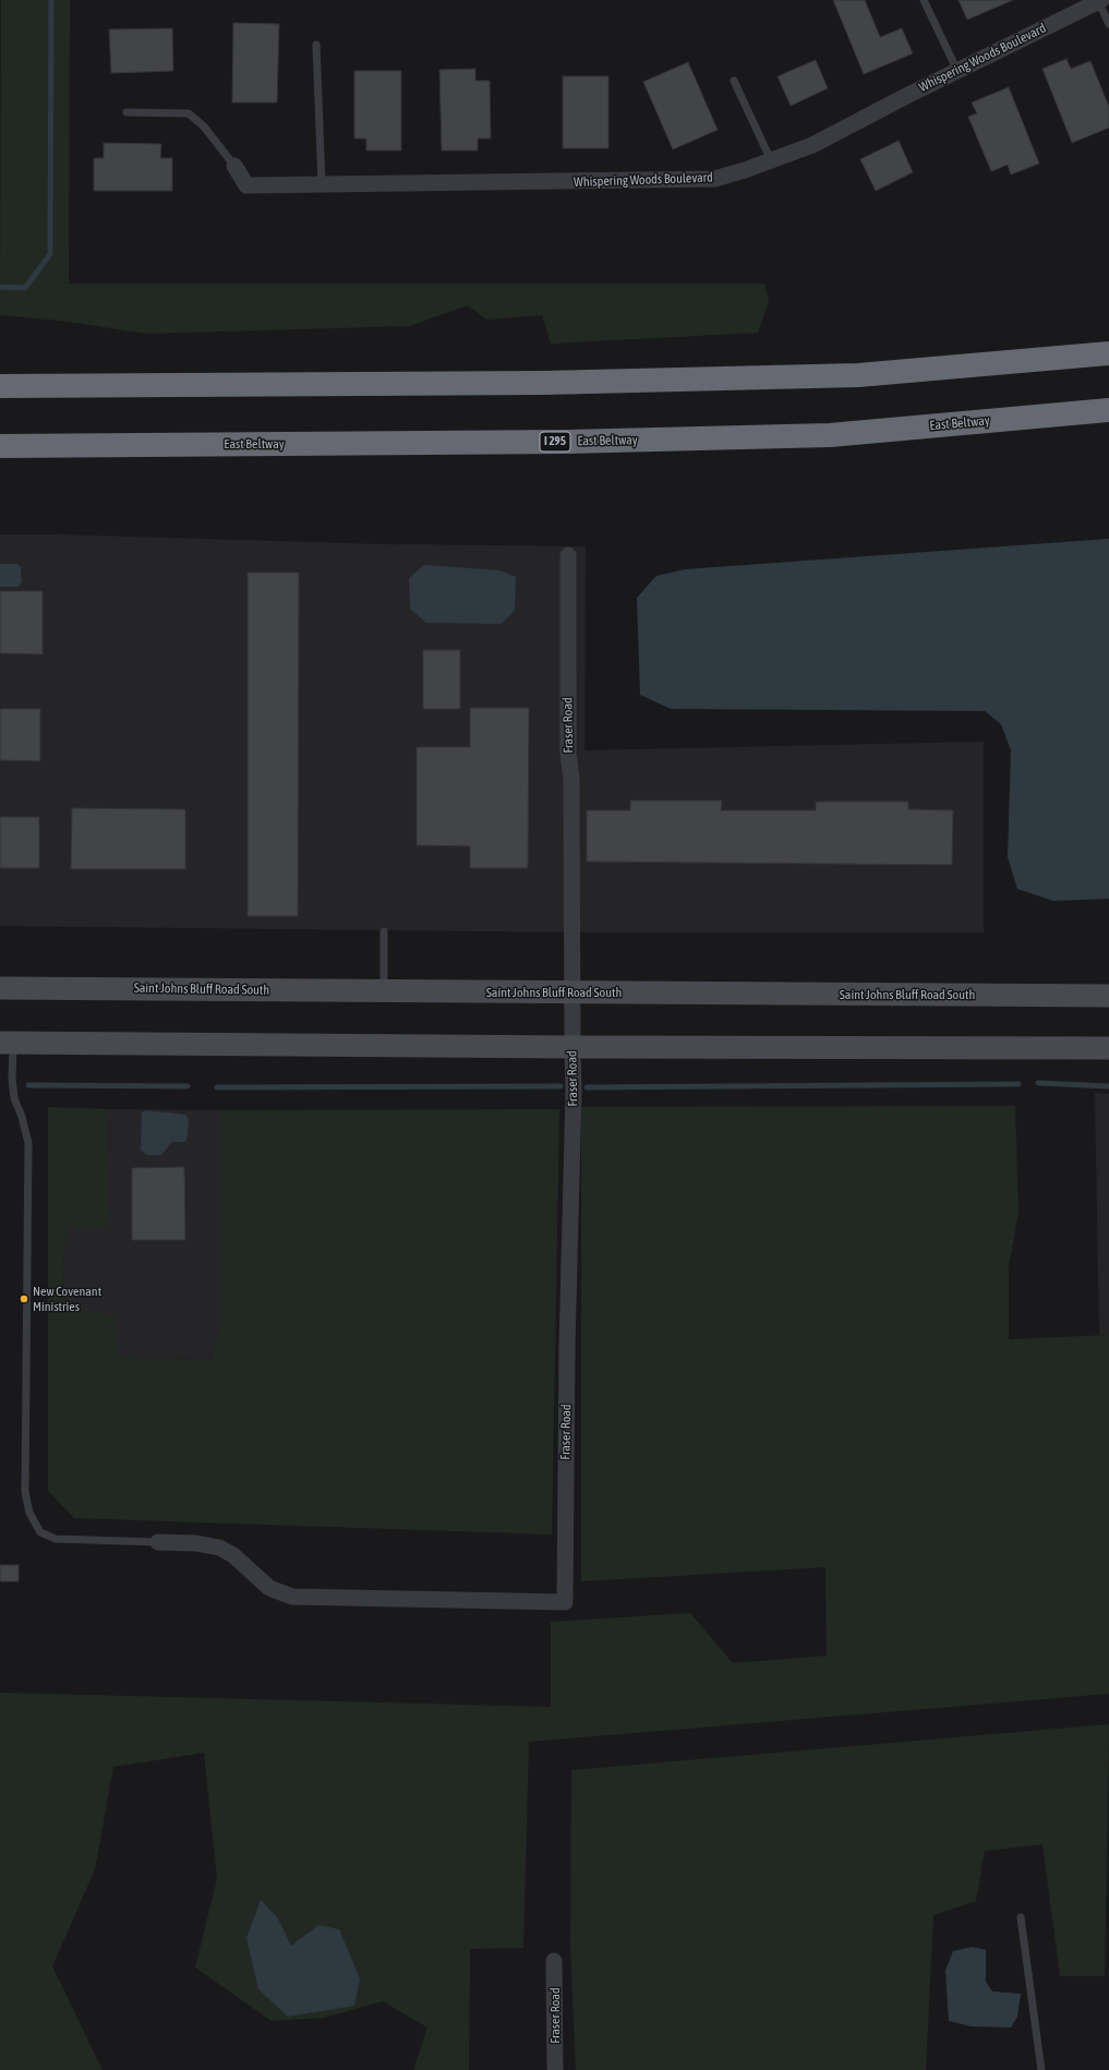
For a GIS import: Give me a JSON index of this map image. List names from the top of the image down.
{
  "streets": {
    "highway": ["East Beltway", "I 295"],
    "main road": ["Saint Johns Bluff Road South"],
    "street": ["Whispering Woods Boulevard", "Fraser Road"]
  },
  "crossings": [
    ["Fraser Road", "Saint Johns Bluff Road South"]
  ],
  "places": ["New Covenant Ministries"]
}
